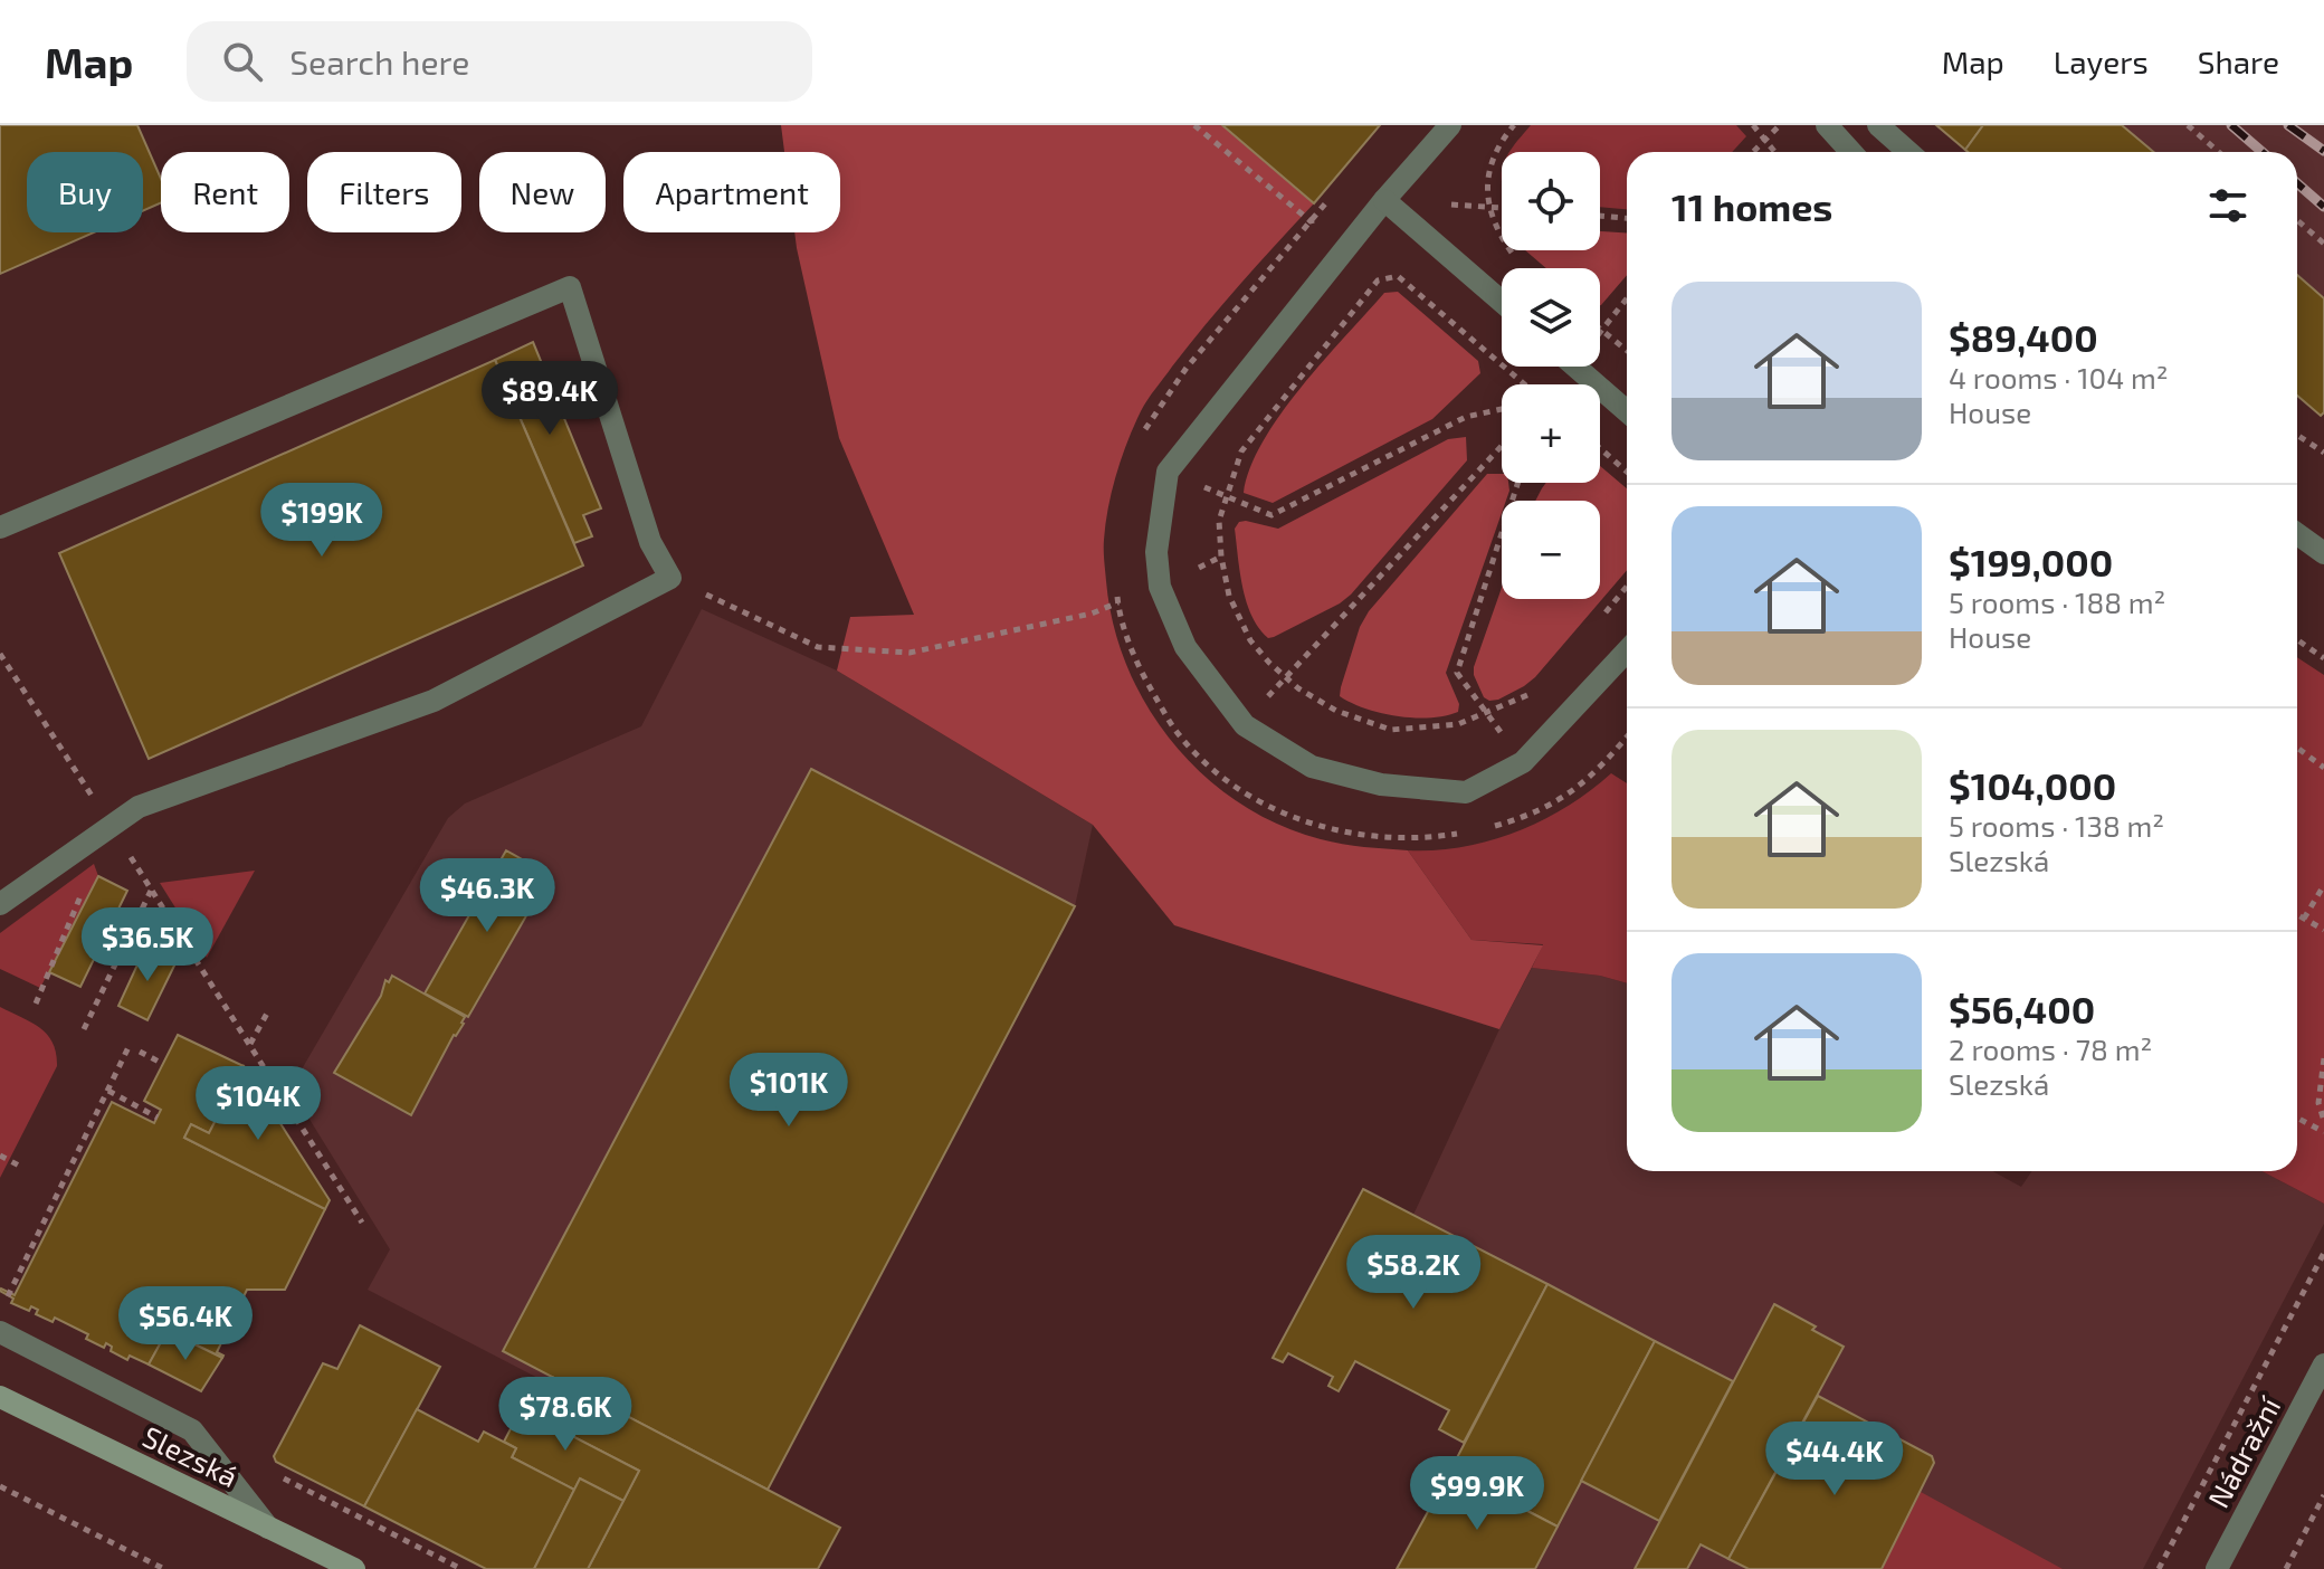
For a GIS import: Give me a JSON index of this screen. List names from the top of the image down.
{
  "streets": {
    "street": ["Nádražní", "Slezská"]
  },
  "page": {
    "header": "Map",
    "search": "Search here",
    "nav": ["Map", "Layers", "Share"],
    "map_buttons": ["+", "−"],
    "chip": [
      "Buy",
      "Rent",
      "Filters",
      "New",
      "Apartment"
    ],
    "heading": "11 homes",
    "list": [
      {
        "name": "$89,400",
        "note": "4 rooms · 104 m² · House"
      },
      {
        "name": "$199,000",
        "note": "5 rooms · 188 m² · House"
      },
      {
        "name": "$104,000",
        "note": "5 rooms · 138 m² · Slezská"
      },
      {
        "name": "$56,400",
        "note": "2 rooms · 78 m² · Slezská"
      }
    ],
    "price": [
      "$89.4K",
      "$199K",
      "$46.3K",
      "$36.5K",
      "$101K",
      "$104K",
      "$58.2K",
      "$56.4K",
      "$78.6K",
      "$44.4K",
      "$99.9K"
    ]
  }
}
